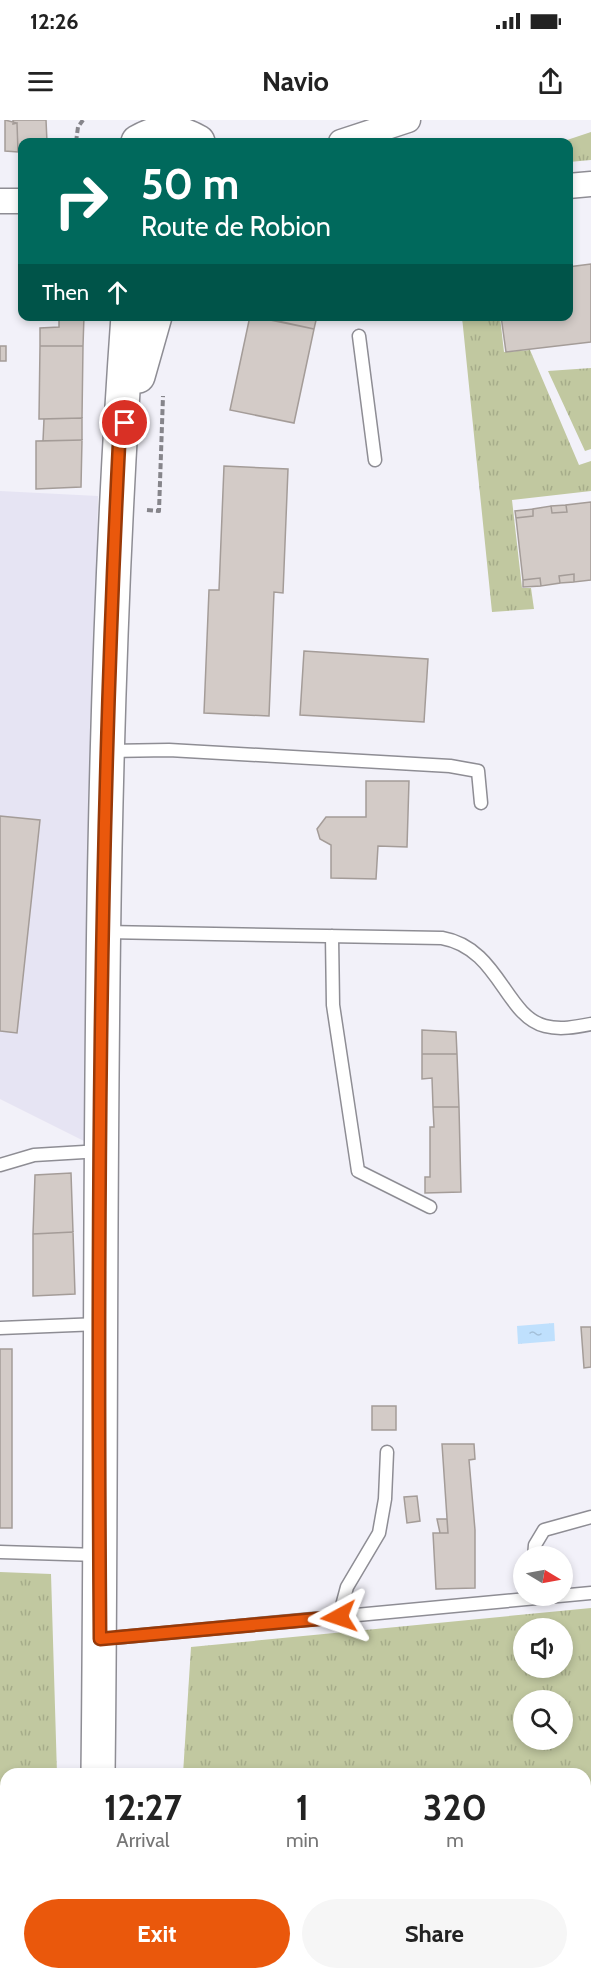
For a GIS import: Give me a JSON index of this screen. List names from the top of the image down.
{
  "north": "right",
  "page": {
    "status": "12:26",
    "header": "Navio",
    "turn": ["50 m", "Route de Robion"],
    "then": "Then",
    "eta": [
      "12:27",
      "Arrival",
      "1",
      "min",
      "320",
      "m"
    ],
    "buttons": ["Exit", "Share"]
  }
}
